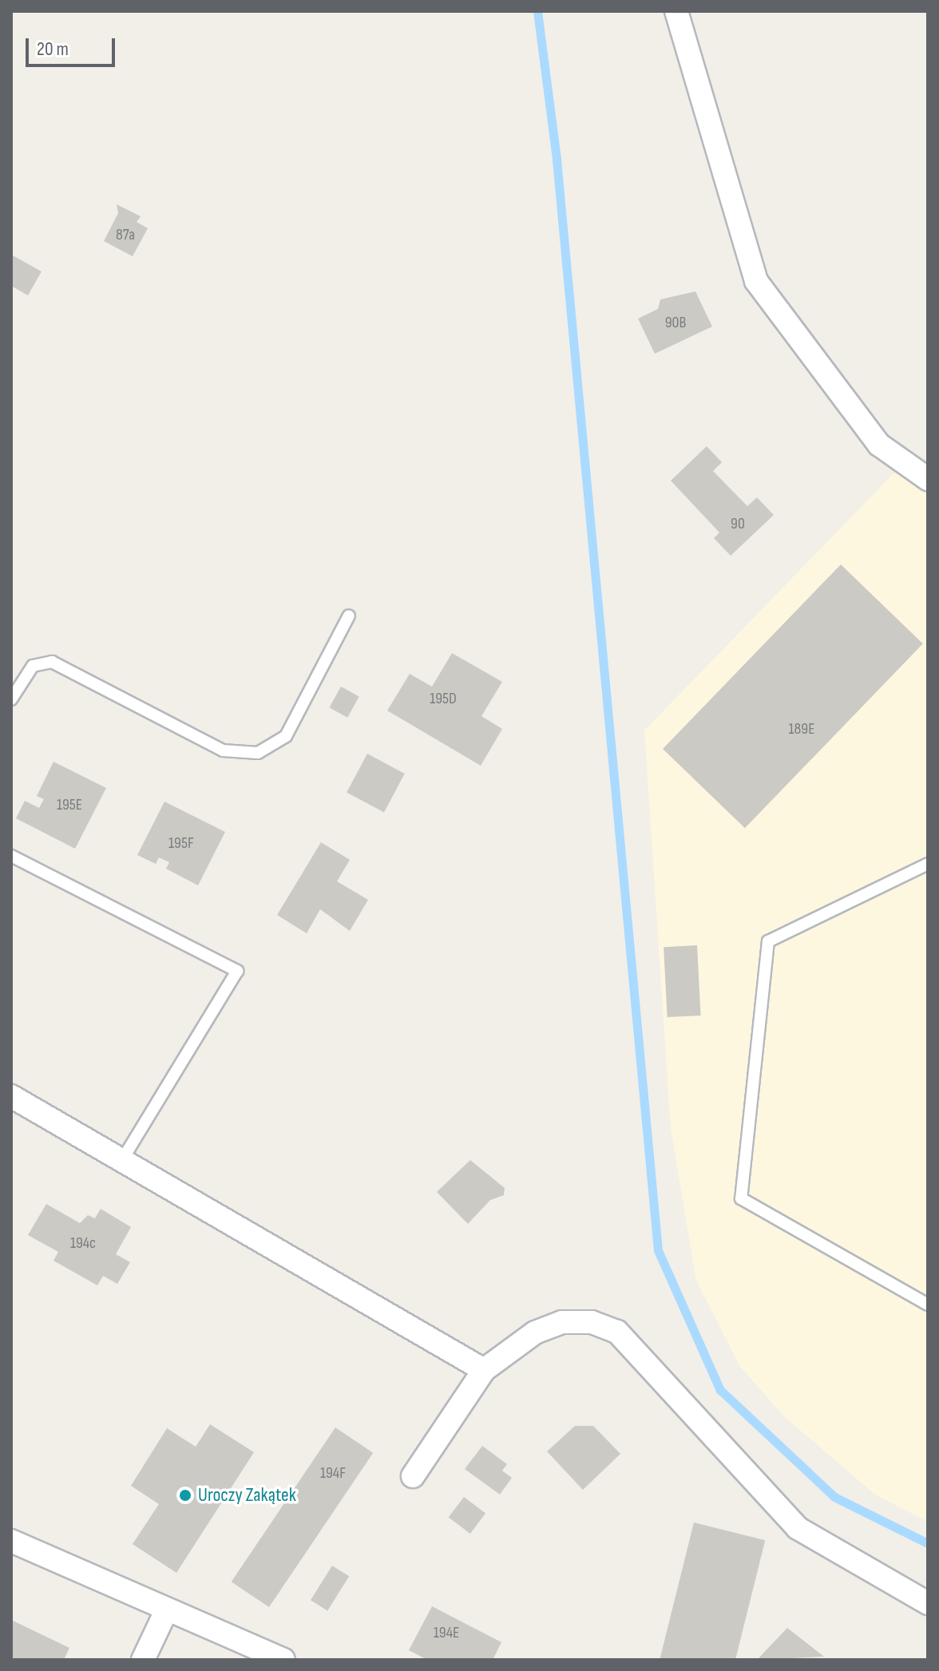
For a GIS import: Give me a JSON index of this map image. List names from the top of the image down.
{
  "places": ["Uroczy Zakątek"],
  "house_numbers": [
    "87a",
    "90B",
    "90",
    "195D",
    "189E",
    "195E",
    "195F",
    "194c",
    "194F",
    "194E"
  ],
  "scale_bar": "20 m"
}
